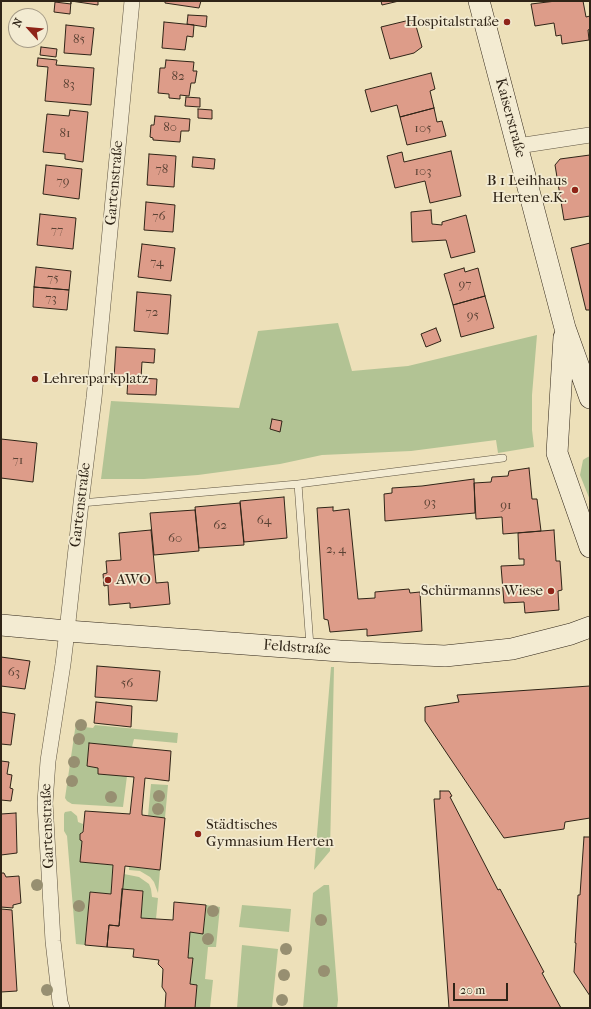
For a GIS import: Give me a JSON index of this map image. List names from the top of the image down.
{
  "streets": {
    "main road": ["Kaiserstraße", "Feldstraße"],
    "street": ["Gartenstraße"]
  },
  "crossings": [
    ["Gartenstraße", "Feldstraße"]
  ],
  "places": [
    "Hospitalstraße",
    "B 1 Leihhaus Herten e.K.",
    "Lehrerparkplatz",
    "AWO",
    "Schürmanns Wiese",
    "Städtisches Gymnasium Herten"
  ],
  "house_numbers": [
    "85",
    "82",
    "83",
    "80",
    "105",
    "81",
    "78",
    "103",
    "79",
    "76",
    "77",
    "74",
    "75",
    "97",
    "73",
    "72",
    "95",
    "71",
    "93",
    "91",
    "64",
    "62",
    "60",
    "2, 4",
    "63",
    "56"
  ],
  "scale_bar": "20 m",
  "north": "top left"
}
